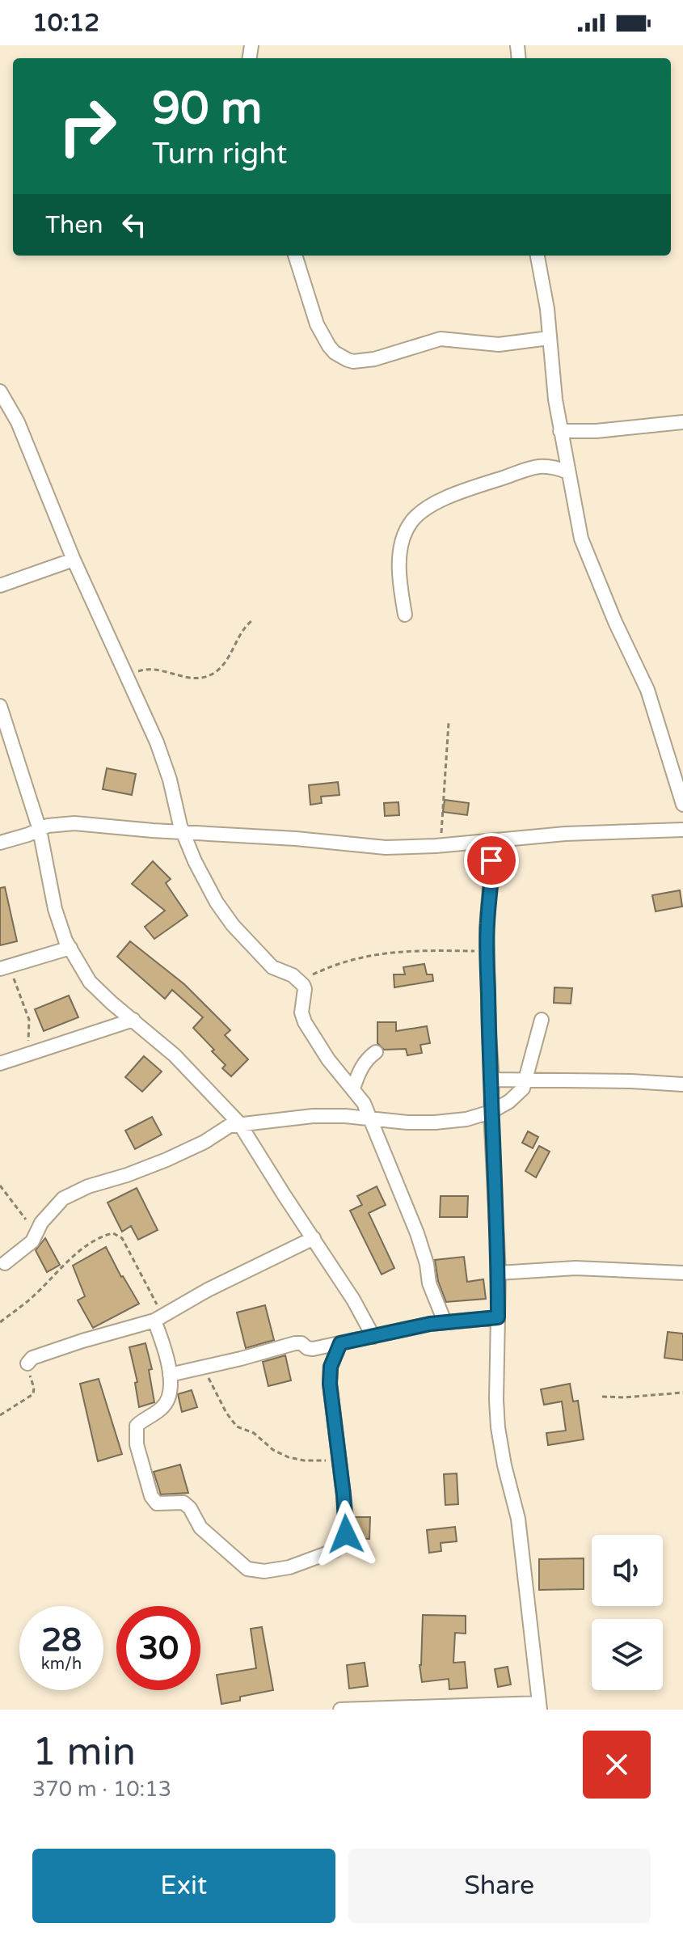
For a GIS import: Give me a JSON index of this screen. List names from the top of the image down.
{
  "page": {
    "status": "10:12",
    "turn": ["90 m", "Turn right"],
    "then": "Then",
    "speed": "28 km/h",
    "limit": "30",
    "heading": ["1 min", "370 m · 10:13"],
    "buttons": ["Exit", "Share"]
  }
}
